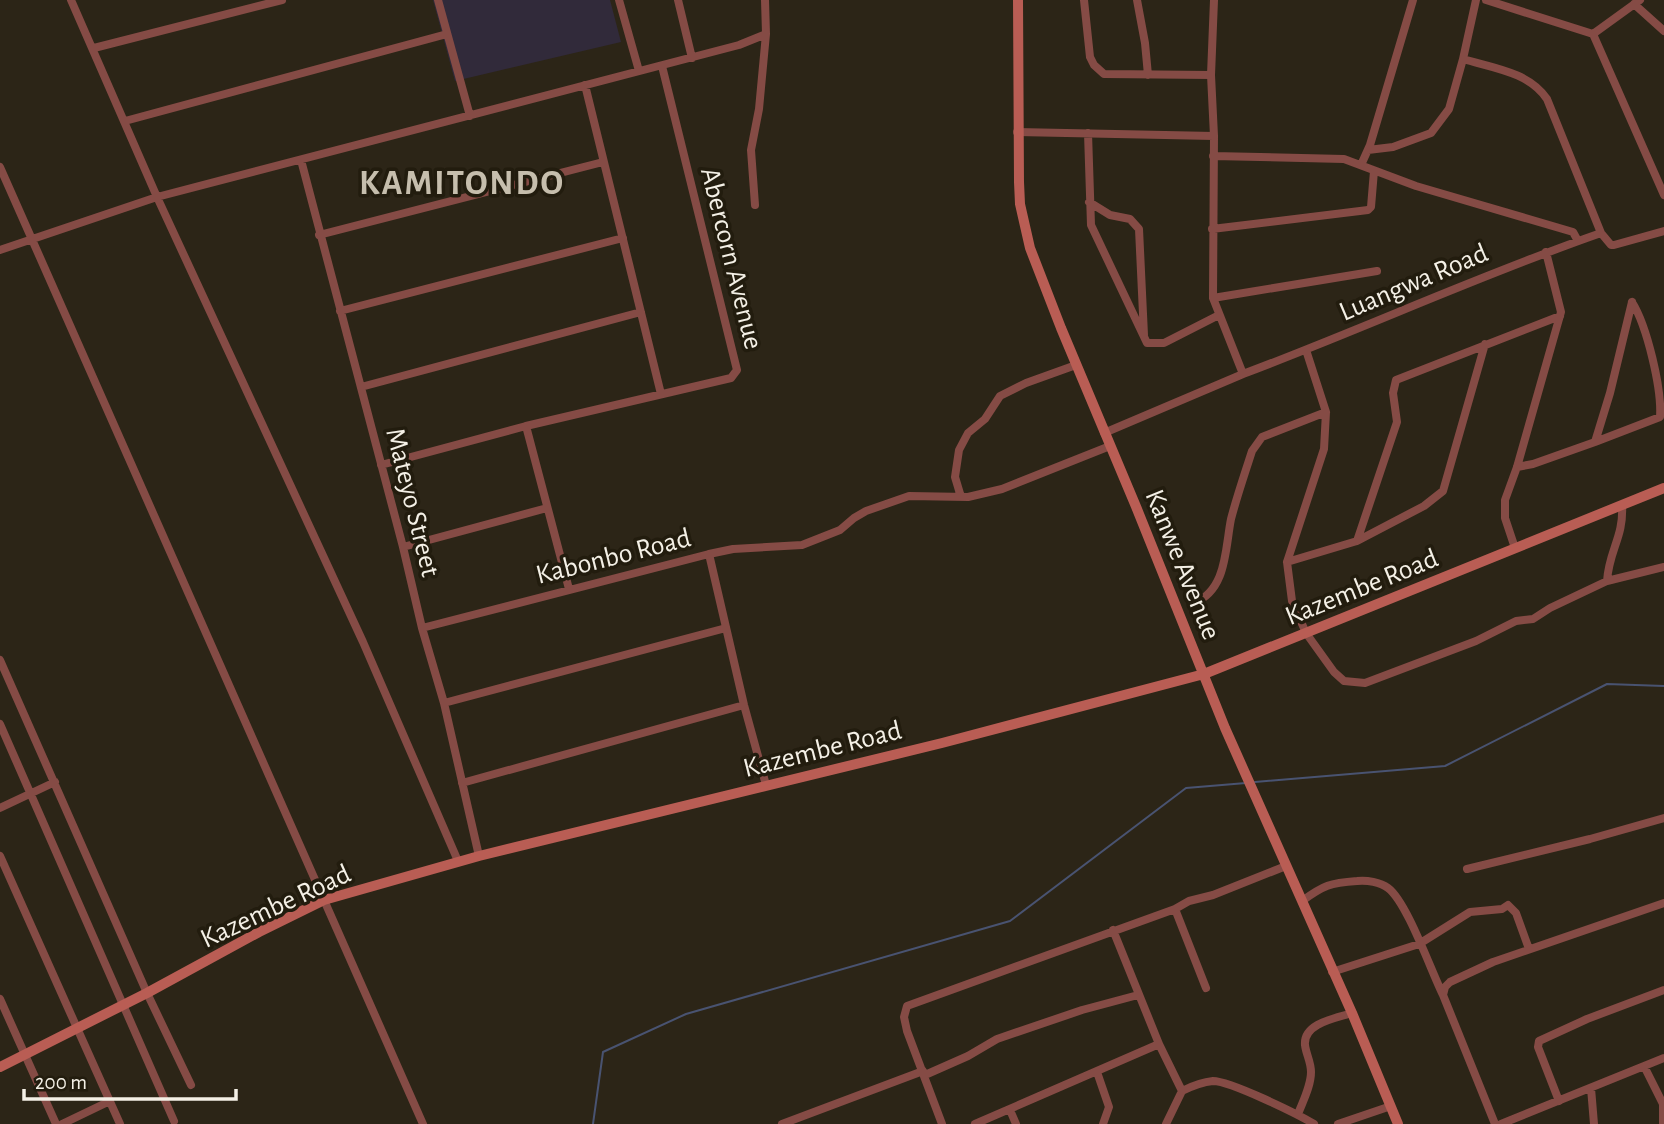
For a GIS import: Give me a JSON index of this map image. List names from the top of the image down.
{
  "streets": {
    "main road": ["Kanwe Avenue", "Kazembe Road"],
    "street": [
      "Abercorn Avenue",
      "Luangwa Road",
      "Mateyo Street",
      "Kabonbo Road"
    ]
  },
  "crossings": [
    ["Abercorn Avenue", "Mateyo Street"],
    ["Luangwa Road", "Kanwe Avenue"],
    ["Mateyo Street", "Kabonbo Road"],
    ["Mateyo Street", "Kazembe Road"],
    ["Kabonbo Road", "Kazembe Road"],
    ["Kanwe Avenue", "Kazembe Road"]
  ],
  "districts": ["KAMITONDO"],
  "scale_bar": "200 m"
}
